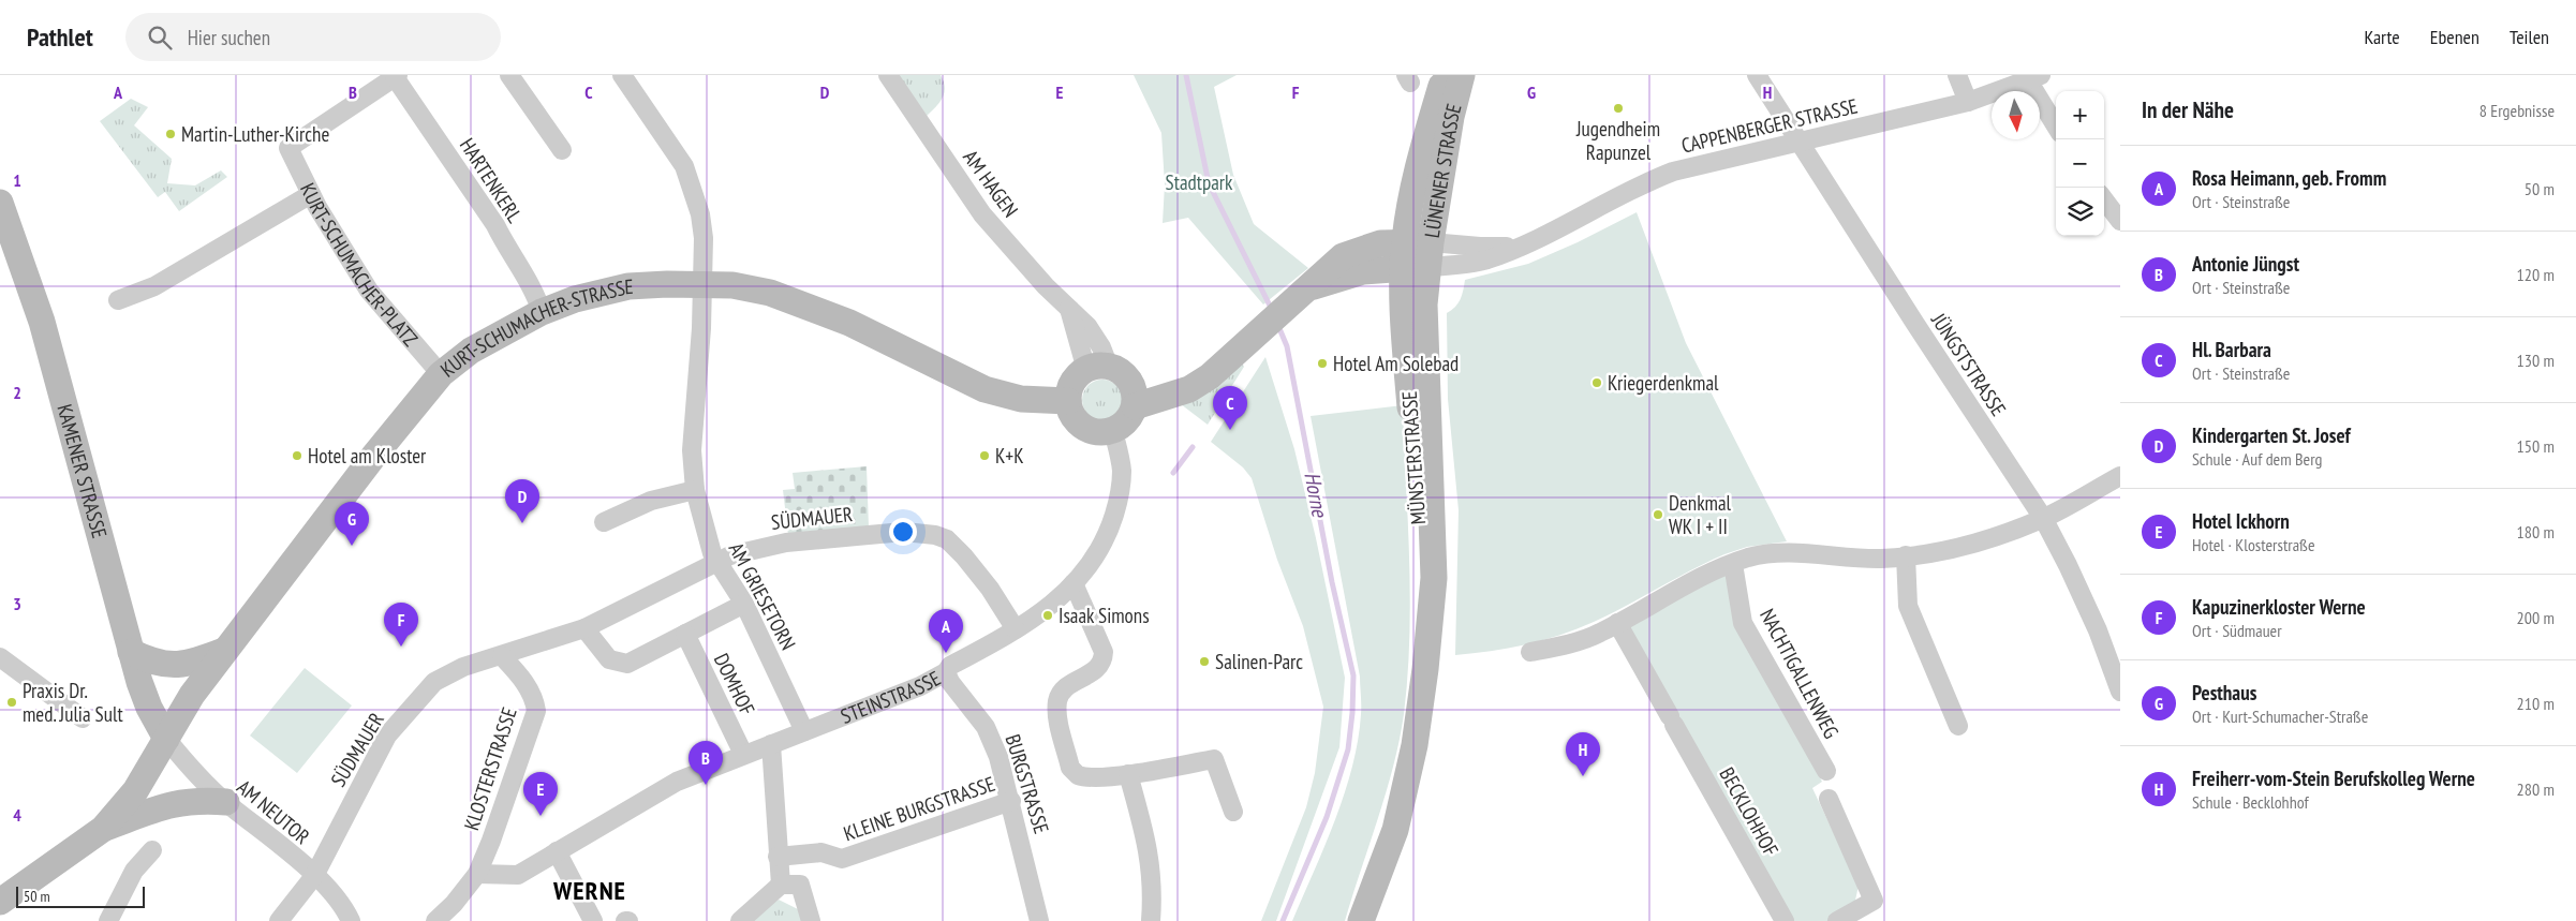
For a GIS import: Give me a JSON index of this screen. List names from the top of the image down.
{
  "streets": {
    "main road": [
      "LÜNENER STRASSE",
      "KURT-SCHUMACHER-STRASSE",
      "MÜNSTERSTRASSE",
      "KAMENER STRASSE"
    ],
    "street": [
      "CAPPENBERGER STRASSE",
      "HARTENKERL",
      "AM HAGEN",
      "KURT-SCHUMACHER-PLATZ",
      "JÜNGSTSTRASSE",
      "SÜDMAUER",
      "AM GRIESETORN",
      "NACHTIGALLENWEG",
      "DOMHOF",
      "STEINSTRASSE",
      "KLOSTERSTRASSE",
      "BURGSTRASSE",
      "KLEINE BURGSTRASSE",
      "AM NEUTOR",
      "BECKLOHHOF"
    ]
  },
  "crossings": [
    ["CAPPENBERGER STRASSE", "LÜNENER STRASSE"],
    ["CAPPENBERGER STRASSE", "JÜNGSTSTRASSE"],
    ["CAPPENBERGER STRASSE", "MÜNSTERSTRASSE"],
    ["LÜNENER STRASSE", "MÜNSTERSTRASSE"],
    ["HARTENKERL", "KURT-SCHUMACHER-PLATZ"],
    ["HARTENKERL", "KURT-SCHUMACHER-STRASSE"],
    ["AM HAGEN", "KURT-SCHUMACHER-STRASSE"],
    ["AM HAGEN", "STEINSTRASSE"],
    ["KURT-SCHUMACHER-PLATZ", "KURT-SCHUMACHER-STRASSE"],
    ["KURT-SCHUMACHER-STRASSE", "KAMENER STRASSE"],
    ["KURT-SCHUMACHER-STRASSE", "AM GRIESETORN"],
    ["KURT-SCHUMACHER-STRASSE", "STEINSTRASSE"],
    ["KURT-SCHUMACHER-STRASSE", "AM NEUTOR"],
    ["KAMENER STRASSE", "AM NEUTOR"],
    ["SÜDMAUER", "AM GRIESETORN"],
    ["SÜDMAUER", "STEINSTRASSE"],
    ["SÜDMAUER", "KLOSTERSTRASSE"],
    ["SÜDMAUER", "AM NEUTOR"],
    ["AM GRIESETORN", "STEINSTRASSE"],
    ["DOMHOF", "STEINSTRASSE"],
    ["STEINSTRASSE", "KLOSTERSTRASSE"],
    ["STEINSTRASSE", "BURGSTRASSE"],
    ["BURGSTRASSE", "KLEINE BURGSTRASSE"]
  ],
  "districts": ["WERNE"],
  "water": ["Horne"],
  "parks": ["Stadtpark"],
  "places": [
    "Jugendheim Rapunzel",
    "Martin-Luther-Kirche",
    "Hotel Am Solebad",
    "Kriegerdenkmal",
    "Hotel am Kloster",
    "K+K",
    "Denkmal WK I + II",
    "Isaak Simons",
    "Salinen-Parc",
    "Praxis Dr. med. Julia Sult"
  ],
  "scale_bar": "50 m",
  "north": "bottom",
  "page": {
    "header": "Pathlet",
    "search": "Hier suchen",
    "nav": ["Karte", "Ebenen", "Teilen"],
    "heading": ["In der Nähe", "8 Ergebnisse"],
    "map_buttons": ["+", "−"],
    "list": [
      {
        "mark": "A",
        "name": "Rosa Heimann, geb. Fromm",
        "note": "Ort · Steinstraße",
        "value": "50 m"
      },
      {
        "mark": "B",
        "name": "Antonie Jüngst",
        "note": "Ort · Steinstraße",
        "value": "120 m"
      },
      {
        "mark": "C",
        "name": "Hl. Barbara",
        "note": "Ort · Steinstraße",
        "value": "130 m"
      },
      {
        "mark": "D",
        "name": "Kindergarten St. Josef",
        "note": "Schule · Auf dem Berg",
        "value": "150 m"
      },
      {
        "mark": "E",
        "name": "Hotel Ickhorn",
        "note": "Hotel · Klosterstraße",
        "value": "180 m"
      },
      {
        "mark": "F",
        "name": "Kapuzinerkloster Werne",
        "note": "Ort · Südmauer",
        "value": "200 m"
      },
      {
        "mark": "G",
        "name": "Pesthaus",
        "note": "Ort · Kurt-Schumacher-Straße",
        "value": "210 m"
      },
      {
        "mark": "H",
        "name": "Freiherr-vom-Stein Berufskolleg Werne",
        "note": "Schule · Becklohhof",
        "value": "280 m"
      }
    ],
    "pins": [
      "C",
      "D",
      "G",
      "F",
      "A",
      "H",
      "B",
      "E"
    ],
    "scale": "50 m"
  },
  "grid": {
    "columns": [
      "A",
      "B",
      "C",
      "D",
      "E",
      "F",
      "G",
      "H"
    ],
    "rows": [
      "1",
      "2",
      "3",
      "4"
    ]
  }
}
